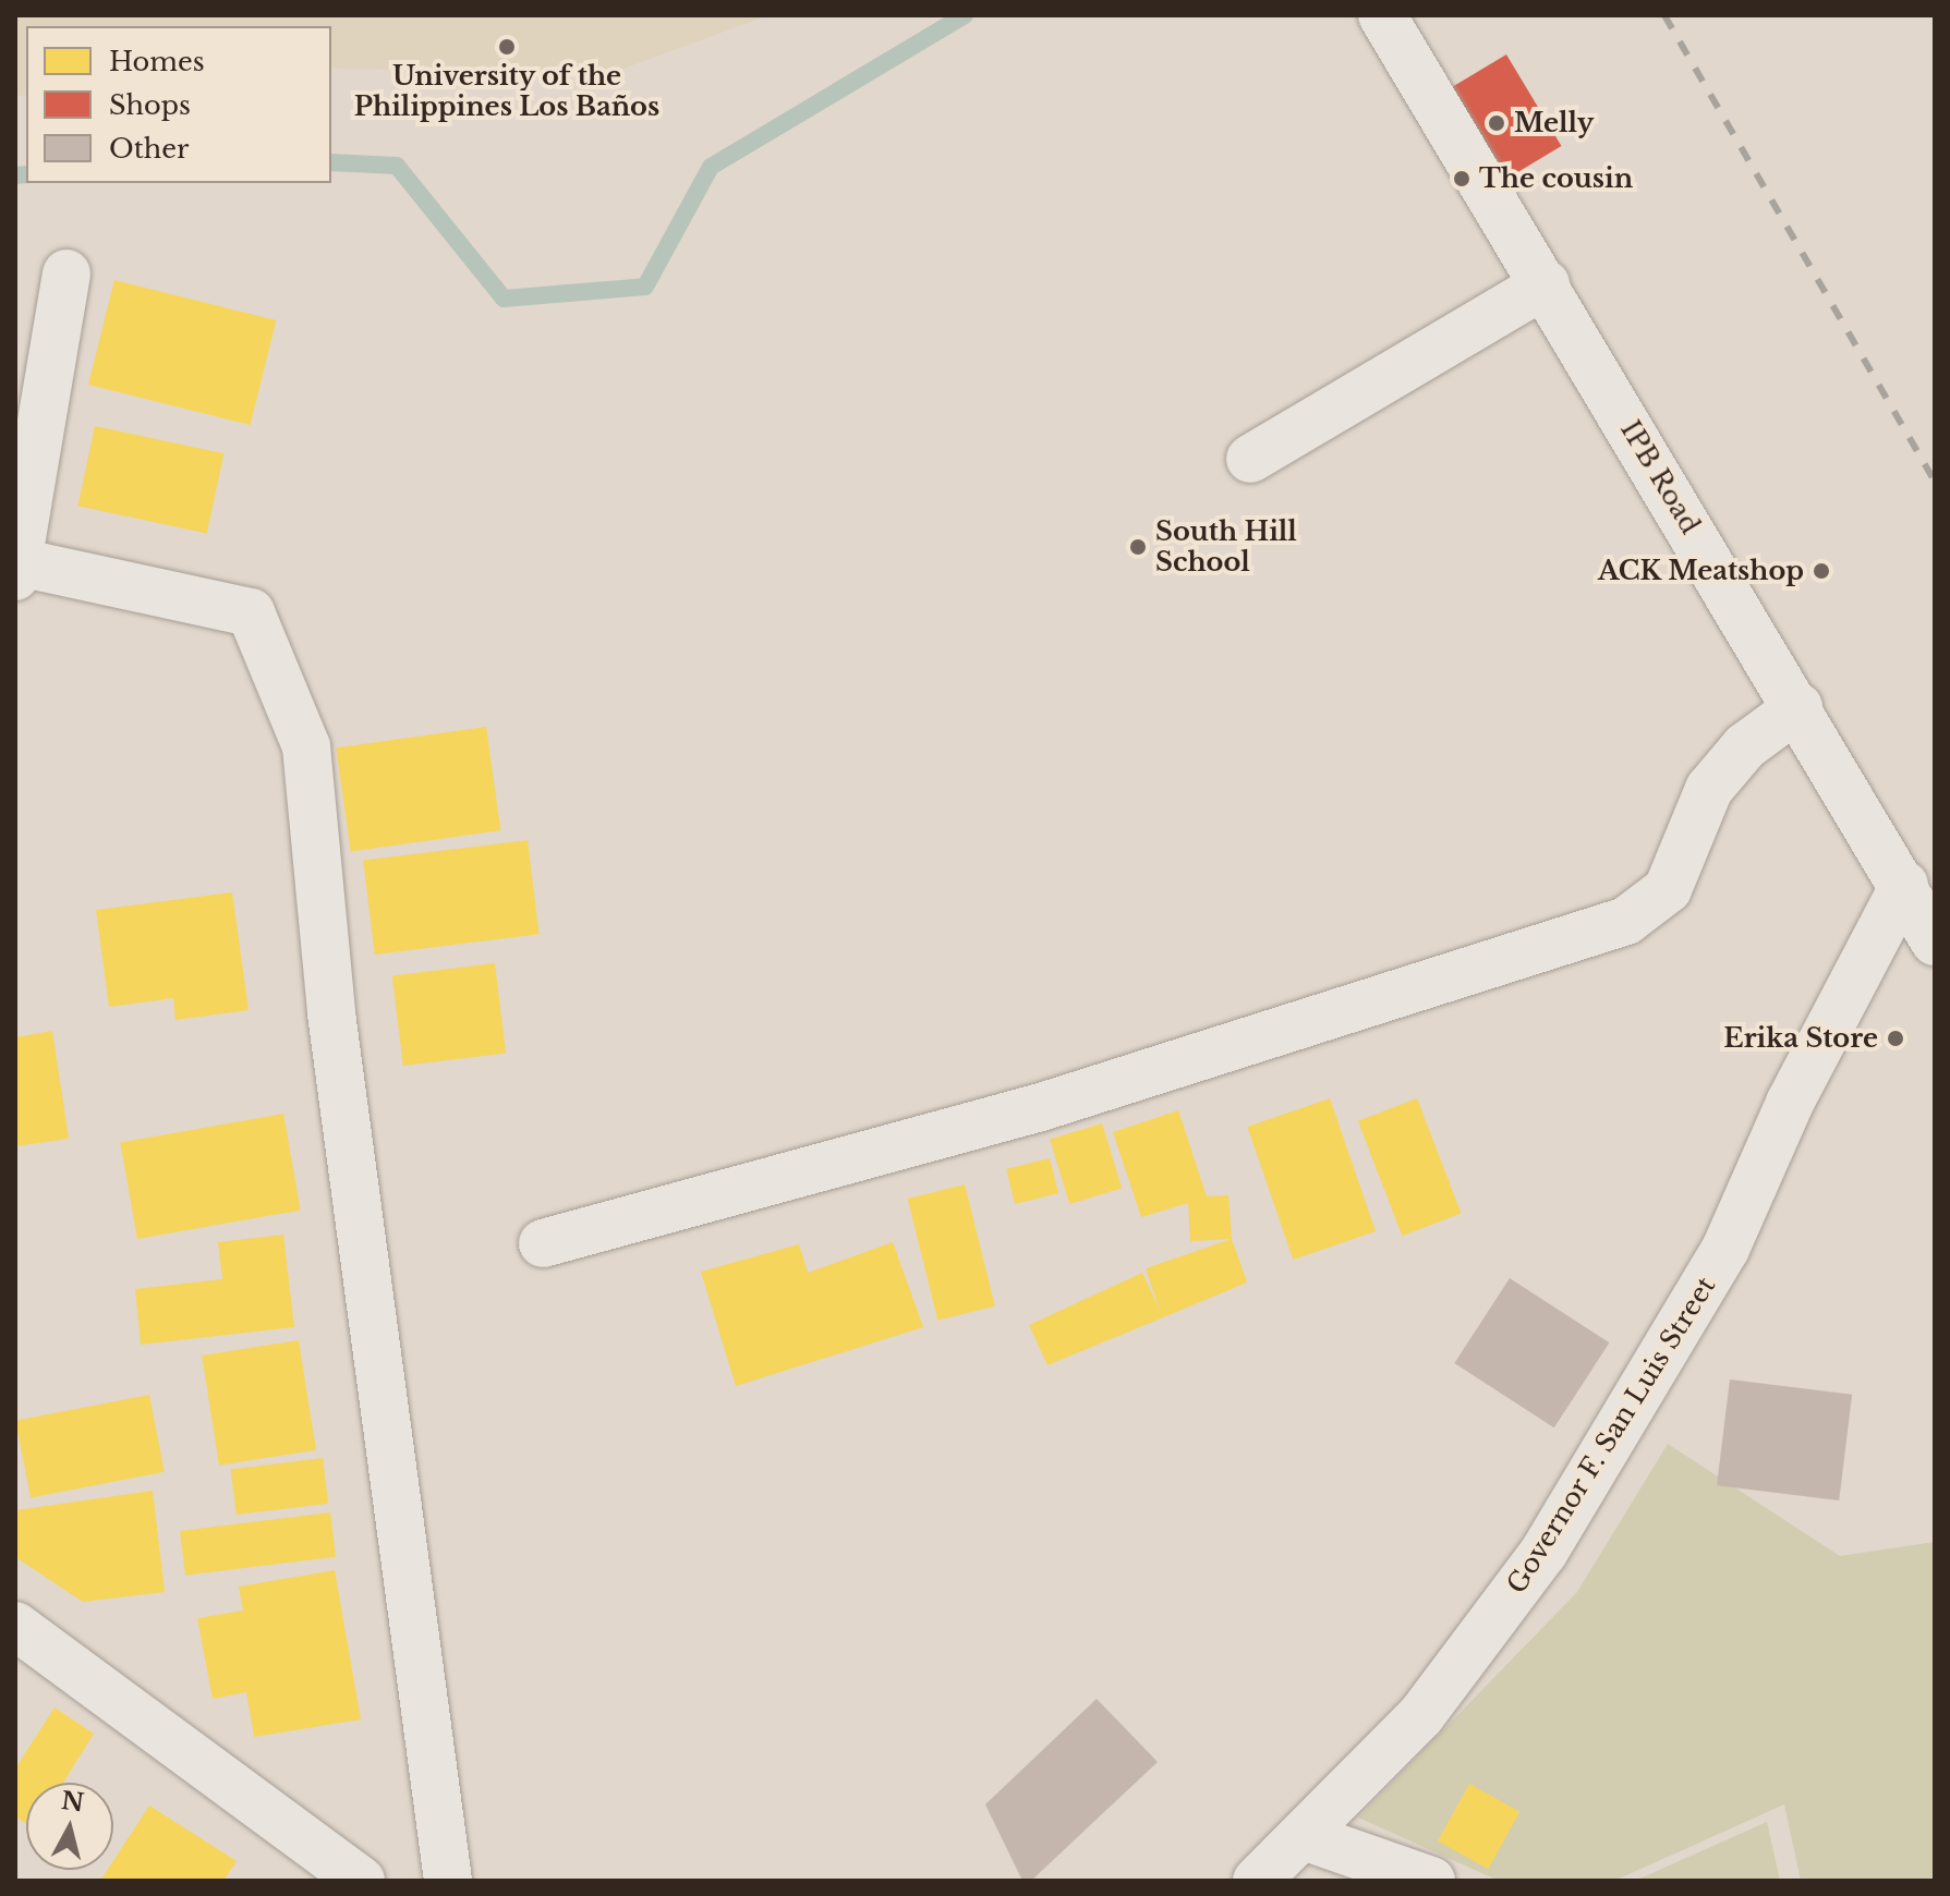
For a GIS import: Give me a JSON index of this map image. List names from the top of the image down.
{
  "streets": {
    "street": ["IPB Road", "Governor F. San Luis Street"]
  },
  "crossings": [
    ["IPB Road", "Governor F. San Luis Street"]
  ],
  "places": [
    "University of the Philippines Los Baños",
    "Melly",
    "The cousin",
    "South Hill School",
    "ACK Meatshop",
    "Erika Store"
  ],
  "legend": ["Homes", "Shops", "Other"],
  "north": "top"
}
